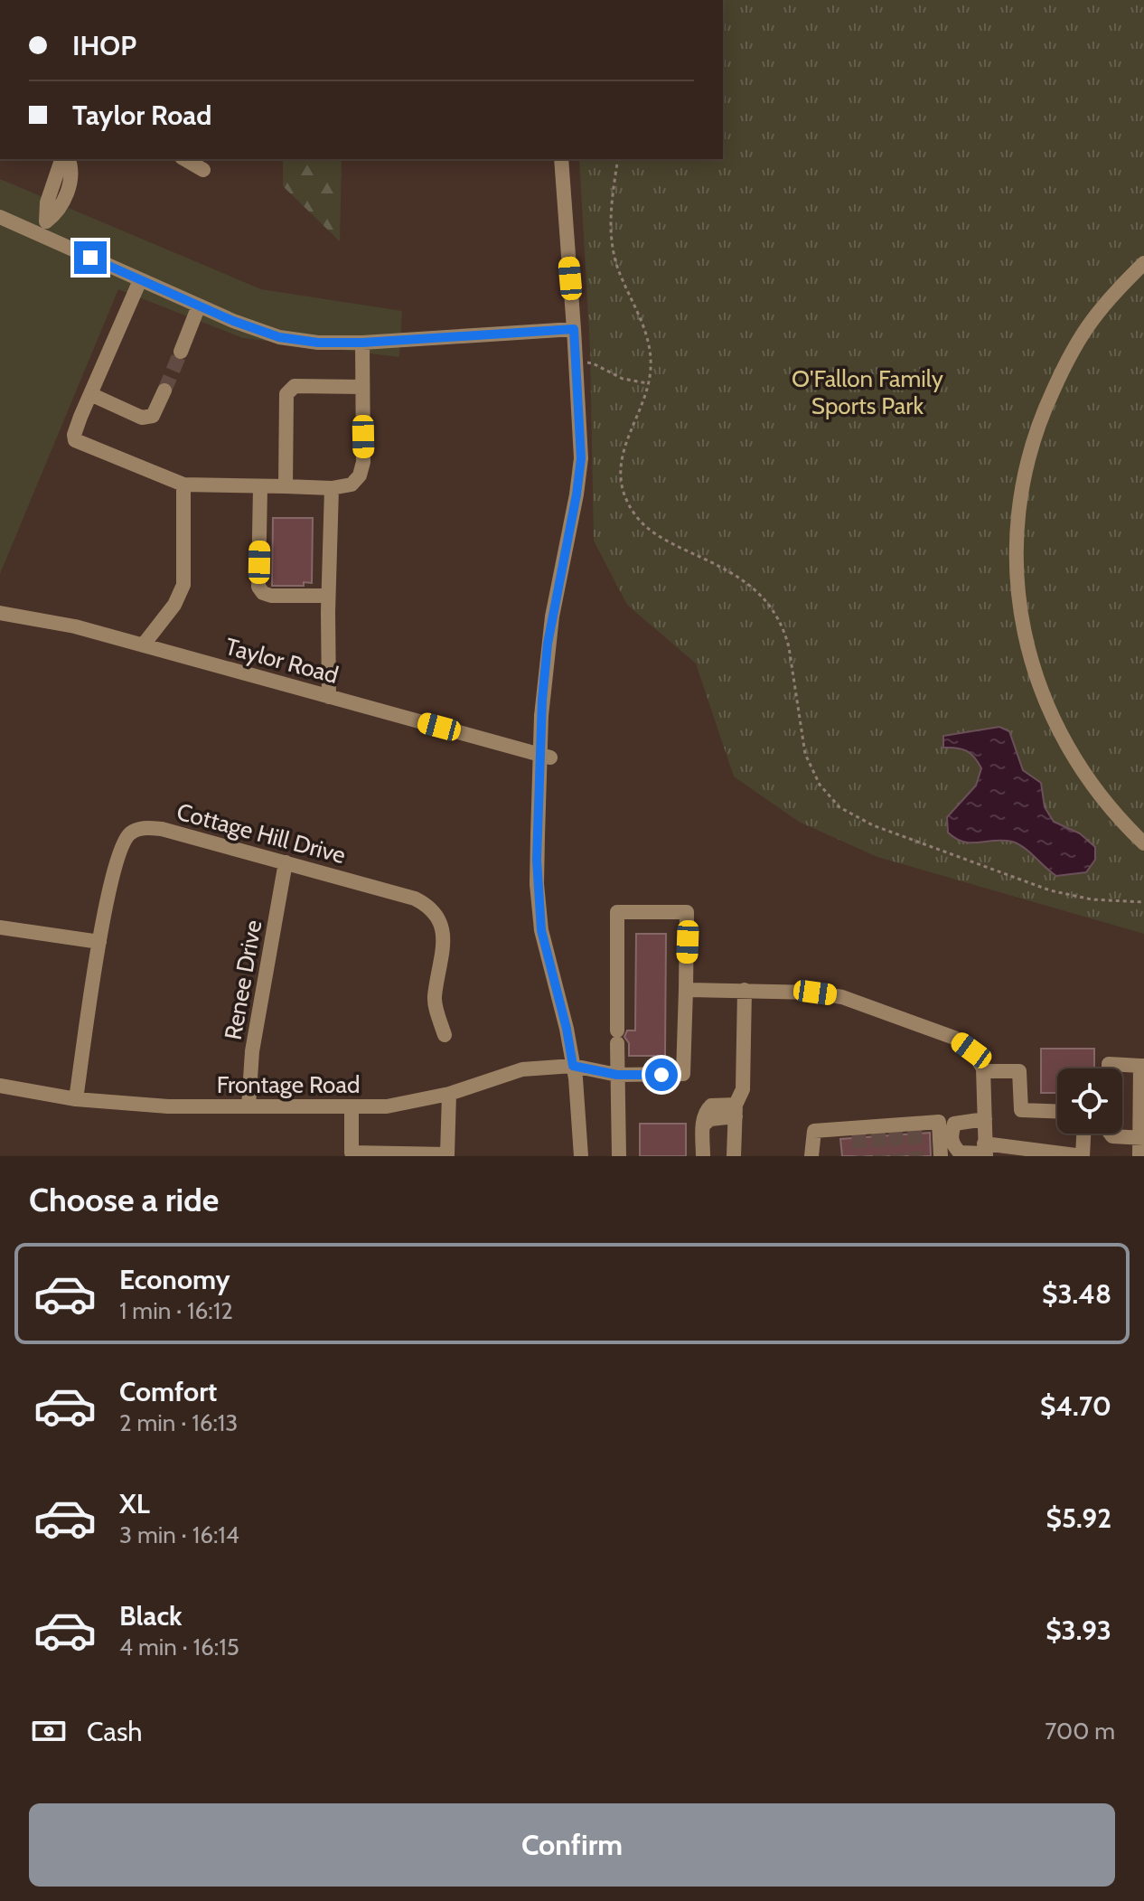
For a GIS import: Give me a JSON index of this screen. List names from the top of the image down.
{
  "streets": {
    "street": [
      "Taylor Road",
      "Cottage Hill Drive",
      "Renee Drive",
      "Frontage Road"
    ]
  },
  "crossings": [
    ["Cottage Hill Drive", "Renee Drive"],
    ["Cottage Hill Drive", "Frontage Road"],
    ["Renee Drive", "Frontage Road"]
  ],
  "parks": ["O'Fallon Family Sports Park"],
  "page": {
    "banner": ["IHOP", "Taylor Road"],
    "heading": "Choose a ride",
    "list": [
      {
        "name": "Economy",
        "note": "1 min · 16:12",
        "value": "$3.48"
      },
      {
        "name": "Comfort",
        "note": "2 min · 16:13",
        "value": "$4.70"
      },
      {
        "name": "XL",
        "note": "3 min · 16:14",
        "value": "$5.92"
      },
      {
        "name": "Black",
        "note": "4 min · 16:15",
        "value": "$3.93"
      }
    ],
    "pay": ["Cash", "700 m"],
    "buttons": "Confirm"
  }
}
